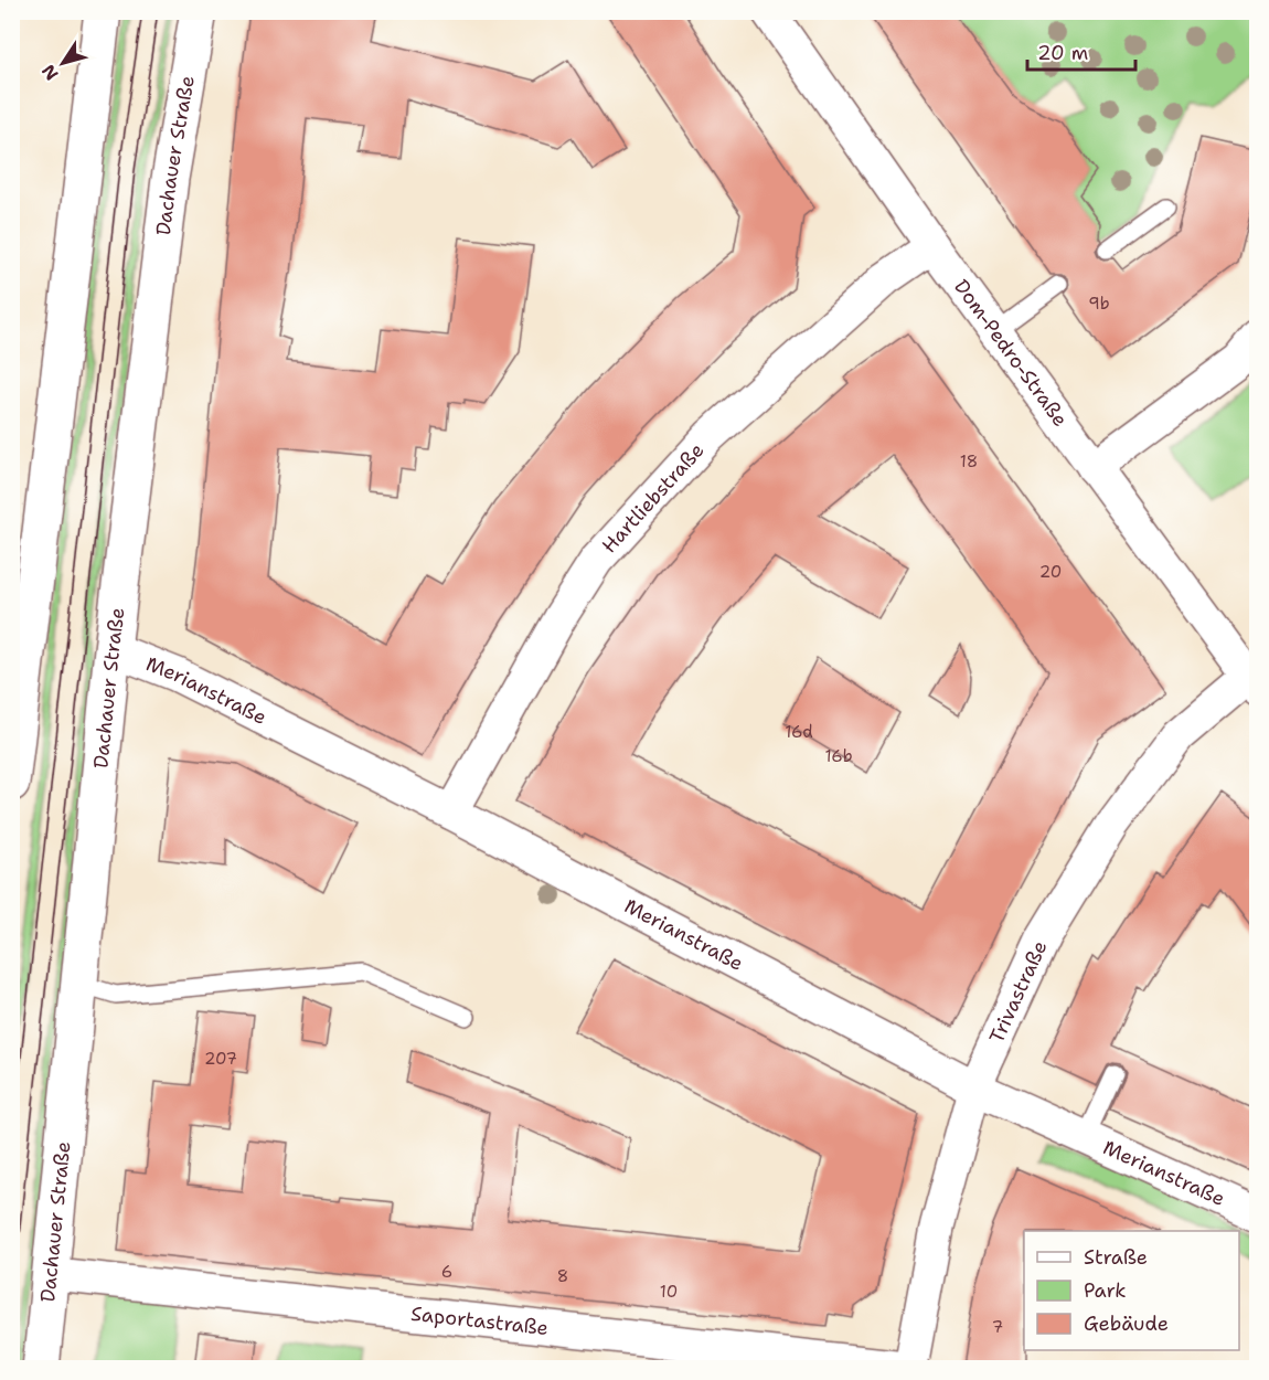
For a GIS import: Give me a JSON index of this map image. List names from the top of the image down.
{
  "streets": {
    "main road": ["Dachauer Straße"],
    "street": [
      "Dom-Pedro-Straße",
      "Hartliebstraße",
      "Merianstraße",
      "Trivastraße",
      "Saportastraße"
    ]
  },
  "crossings": [
    ["Dachauer Straße", "Merianstraße"],
    ["Dachauer Straße", "Saportastraße"],
    ["Dom-Pedro-Straße", "Hartliebstraße"],
    ["Dom-Pedro-Straße", "Trivastraße"],
    ["Hartliebstraße", "Merianstraße"],
    ["Merianstraße", "Trivastraße"],
    ["Trivastraße", "Saportastraße"]
  ],
  "house_numbers": [
    "9b",
    "18",
    "20",
    "16d",
    "16b",
    "207",
    "6",
    "8",
    "10",
    "7"
  ],
  "legend": ["Straße", "Park", "Gebäude"],
  "scale_bar": "20 m",
  "north": "bottom left"
}
